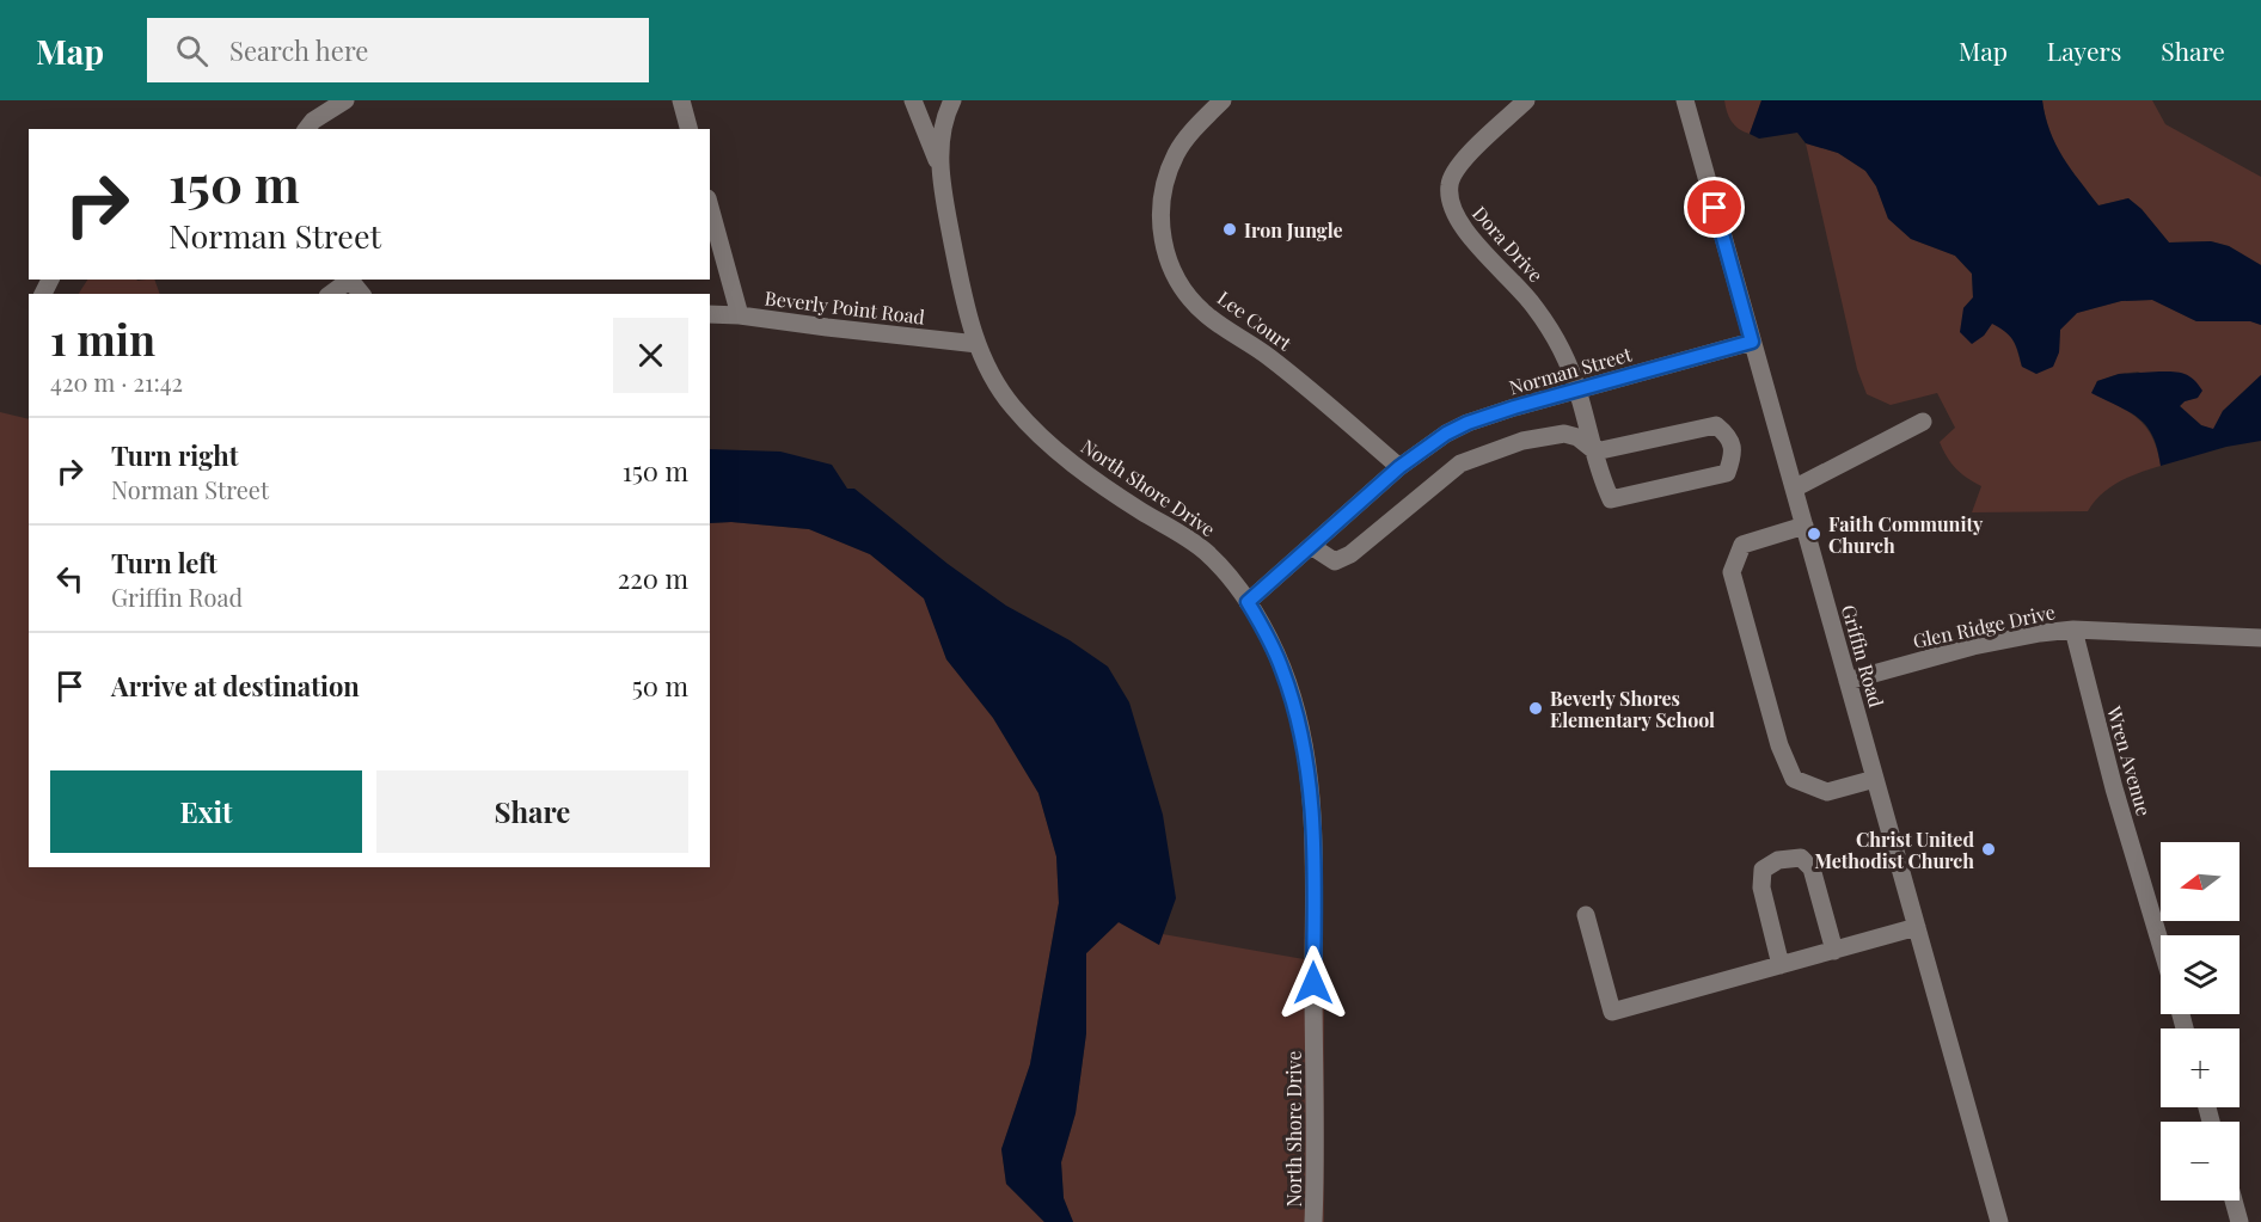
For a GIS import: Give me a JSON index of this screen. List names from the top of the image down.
{
  "streets": {
    "street": [
      "Dora Drive",
      "Beverly Point Road",
      "Lee Court",
      "Norman Street",
      "North Shore Drive",
      "Glen Ridge Drive",
      "Griffin Road",
      "Wren Avenue"
    ]
  },
  "crossings": [
    ["Dora Drive", "Norman Street"],
    ["Beverly Point Road", "North Shore Drive"],
    ["Lee Court", "Norman Street"],
    ["Norman Street", "North Shore Drive"],
    ["Norman Street", "Griffin Road"],
    ["Glen Ridge Drive", "Griffin Road"],
    ["Glen Ridge Drive", "Wren Avenue"]
  ],
  "places": [
    "Iron Jungle",
    "Faith Community Church",
    "Beverly Shores Elementary School",
    "Christ United Methodist Church"
  ],
  "north": "left",
  "page": {
    "header": "Map",
    "search": "Search here",
    "nav": ["Map", "Layers", "Share"],
    "turn": ["150 m", "Norman Street"],
    "heading": ["1 min", "420 m · 21:42"],
    "list": [
      {
        "name": "Turn right",
        "note": "Norman Street",
        "value": "150 m"
      },
      {
        "name": "Turn left",
        "note": "Griffin Road",
        "value": "220 m"
      },
      {
        "name": "Arrive at destination",
        "value": "50 m"
      }
    ],
    "buttons": ["Exit", "Share"],
    "map_buttons": ["+", "−"]
  }
}
